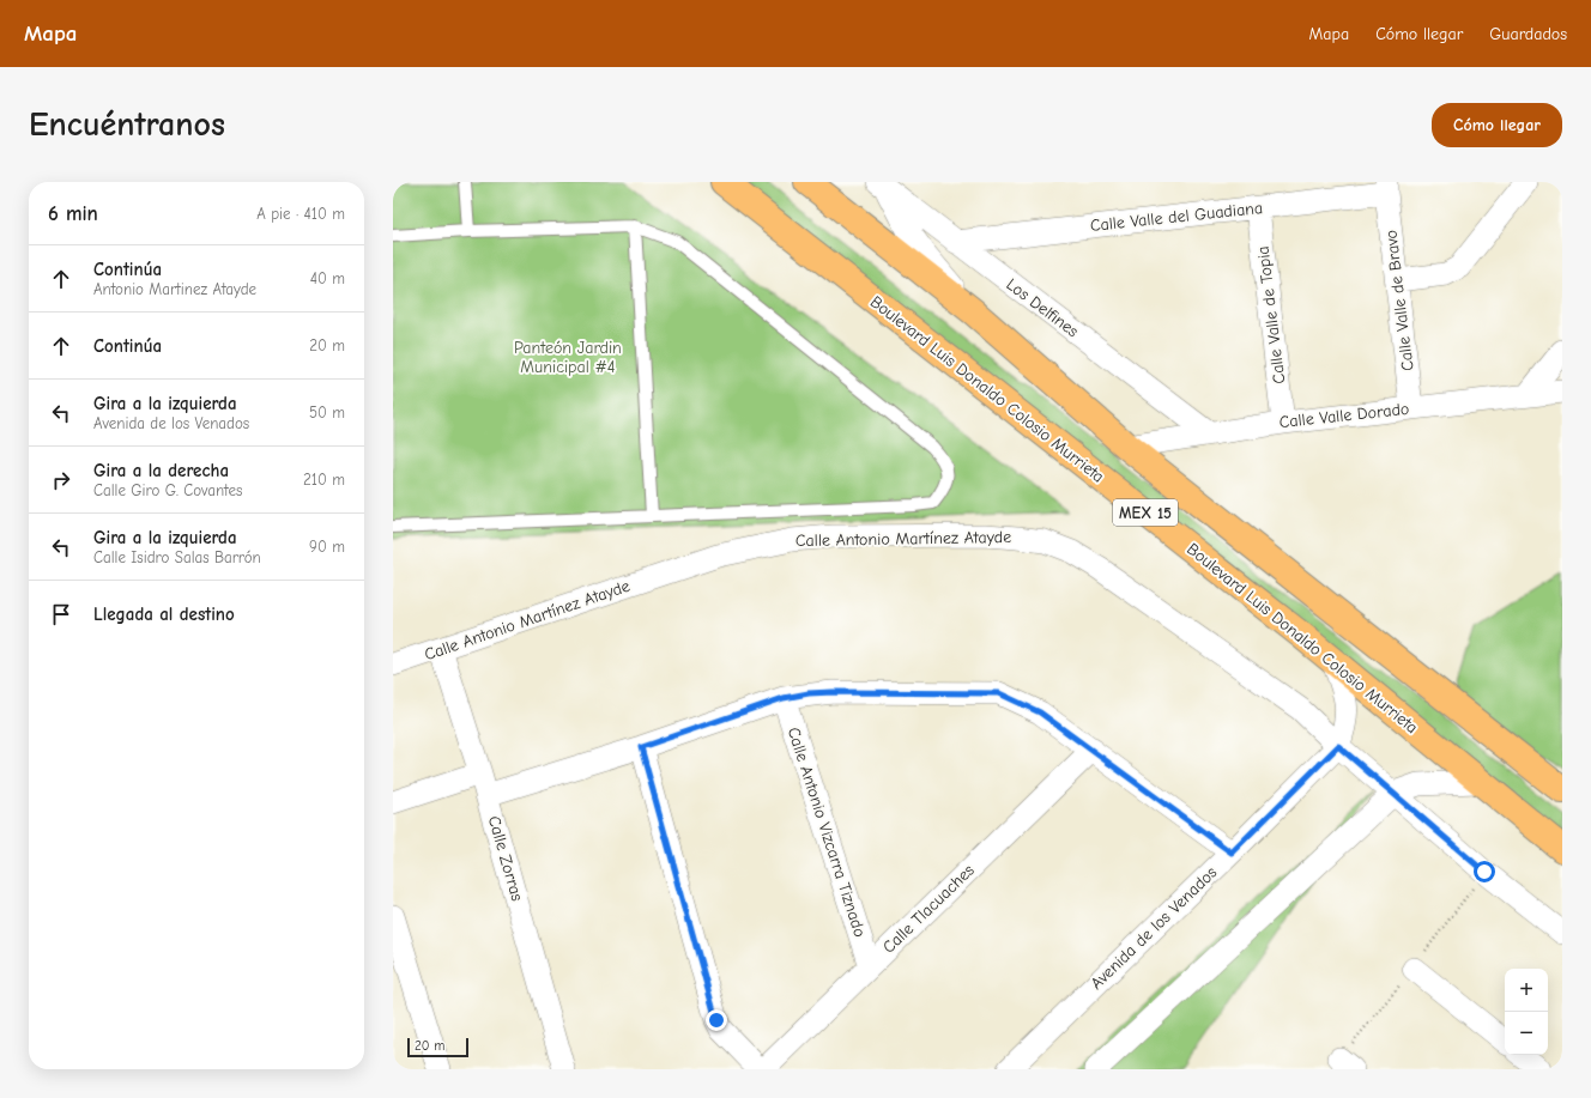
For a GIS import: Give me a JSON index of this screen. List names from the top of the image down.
{
  "streets": {
    "highway": ["Boulevard Luis Donaldo Colosio Murrieta", "MEX 15"],
    "street": [
      "Calle Valle del Guadiana",
      "Calle Valle de Bravo",
      "Los Delfines",
      "Calle Valle de Topia",
      "Calle Valle Dorado",
      "Calle Antonio Martínez Atayde",
      "Calle Antonio Vizcarra Tiznado",
      "Calle Zorras",
      "Calle Tlacuaches",
      "Avenida de los Venados"
    ]
  },
  "crossings": [
    ["Calle Valle del Guadiana", "Calle Valle de Bravo"],
    ["Calle Valle del Guadiana", "Los Delfines"],
    ["Calle Valle del Guadiana", "Calle Valle de Topia"],
    ["Calle Valle de Bravo", "Calle Valle Dorado"],
    ["Los Delfines", "Calle Valle Dorado"],
    ["Calle Valle de Topia", "Calle Valle Dorado"],
    ["Calle Valle Dorado", "MEX 15"],
    ["Calle Antonio Martínez Atayde", "Calle Zorras"],
    ["Calle Antonio Martínez Atayde", "Avenida de los Venados"],
    ["Calle Antonio Vizcarra Tiznado", "Calle Tlacuaches"]
  ],
  "parks": ["Panteón Jardin Municipal #4"],
  "scale_bar": "20 m",
  "page": {
    "header": "Mapa",
    "nav": ["Mapa", "Cómo llegar", "Guardados"],
    "buttons": "Cómo llegar",
    "title": "Encuéntranos",
    "heading": ["6 min", "A pie · 410 m"],
    "list": [
      ["Continúa", "Antonio Martinez Atayde", "40 m"],
      ["Continúa", "20 m"],
      ["Gira a la izquierda", "Avenida de los Venados", "50 m"],
      ["Gira a la derecha", "Calle Giro G. Covantes", "210 m"],
      ["Gira a la izquierda", "Calle Isidro Salas Barrón", "90 m"],
      "Llegada al destino"
    ],
    "map_buttons": ["+", "−"],
    "scale": "20 m"
  }
}
